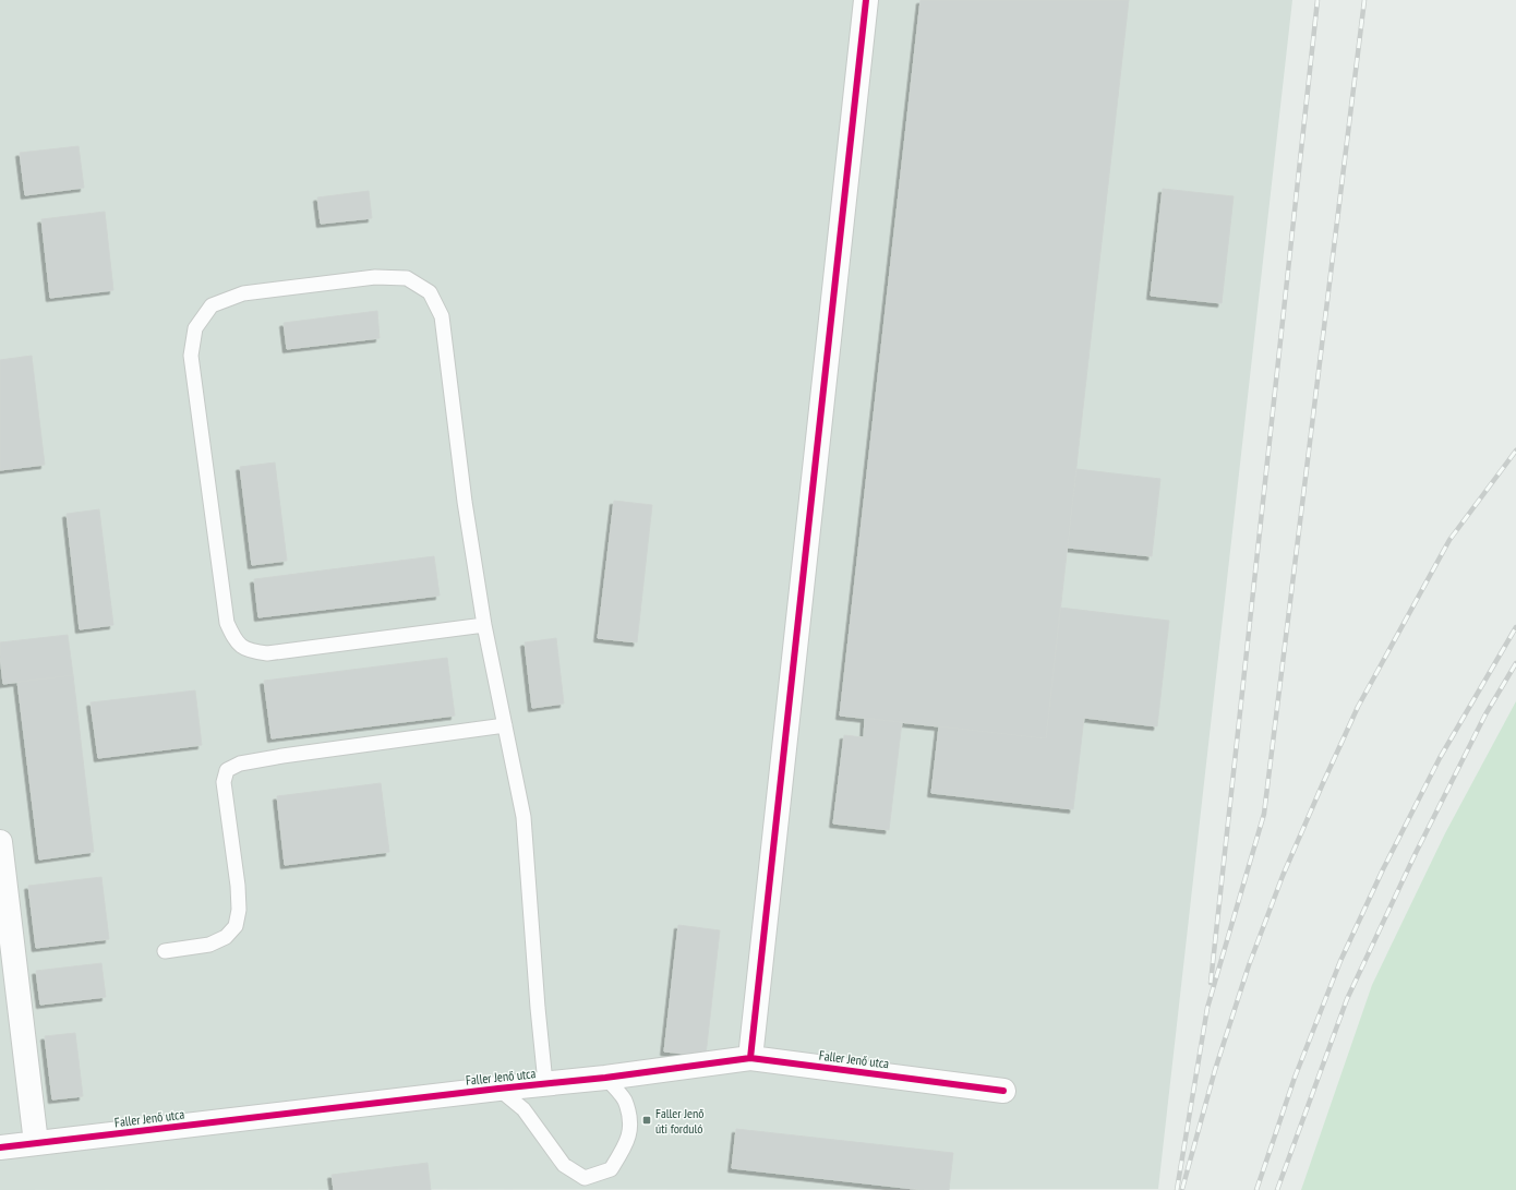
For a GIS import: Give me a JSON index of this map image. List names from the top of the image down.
{
  "streets": {
    "street": ["Faller Jenő utca"]
  },
  "places": {
    "transit": ["Faller Jenő úti forduló"]
  }
}
